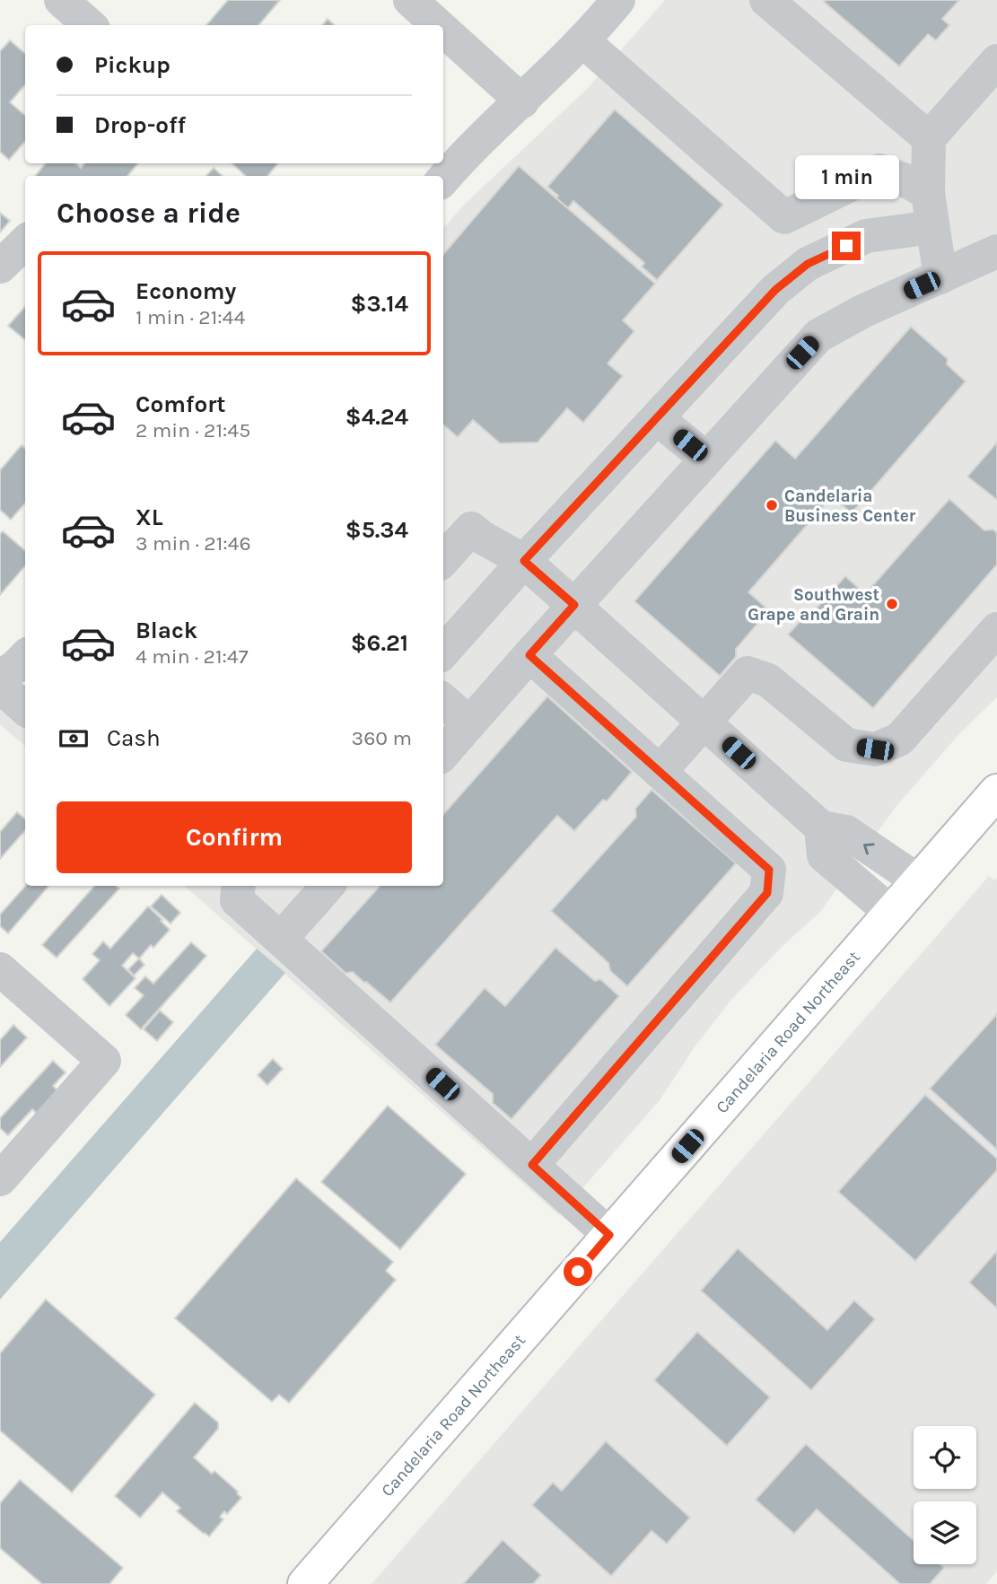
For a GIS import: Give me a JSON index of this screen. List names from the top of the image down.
{
  "streets": {
    "main road": ["Candelaria Road Northeast"]
  },
  "places": ["Candelaria Business Center", "Southwest Grape and Grain"],
  "page": {
    "banner": ["Pickup", "Drop-off"],
    "bubble": "1 min",
    "heading": "Choose a ride",
    "list": [
      {
        "name": "Economy",
        "note": "1 min · 21:44",
        "value": "$3.14"
      },
      {
        "name": "Comfort",
        "note": "2 min · 21:45",
        "value": "$4.24"
      },
      {
        "name": "XL",
        "note": "3 min · 21:46",
        "value": "$5.34"
      },
      {
        "name": "Black",
        "note": "4 min · 21:47",
        "value": "$6.21"
      }
    ],
    "pay": ["Cash", "360 m"],
    "buttons": "Confirm"
  }
}
